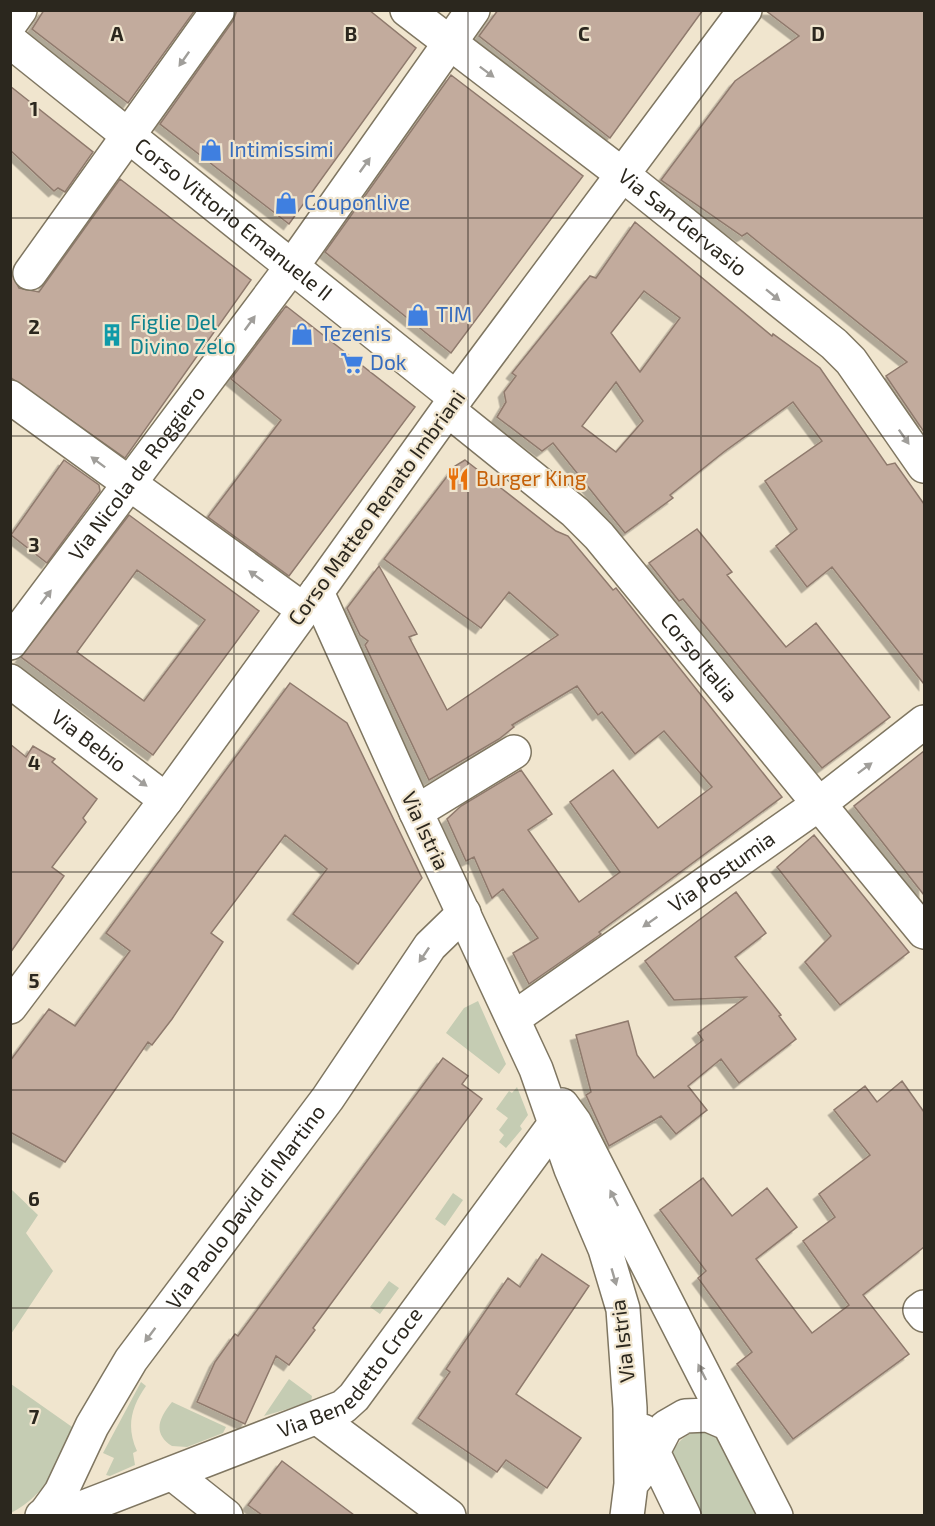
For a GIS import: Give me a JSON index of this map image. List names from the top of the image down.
{
  "streets": {
    "street": [
      "Corso Vittorio Emanuele II",
      "Via San Gervasio",
      "Via Nicola de Roggiero",
      "Corso Matteo Renato Imbriani",
      "Corso Italia",
      "Via Bebio",
      "Via Istria",
      "Via Postumia",
      "Via Paolo David di Martino",
      "Via Benedetto Croce"
    ]
  },
  "crossings": [
    ["Corso Vittorio Emanuele II", "Via Nicola de Roggiero"],
    ["Corso Vittorio Emanuele II", "Corso Matteo Renato Imbriani"],
    ["Corso Vittorio Emanuele II", "Corso Italia"],
    ["Via San Gervasio", "Via Nicola de Roggiero"],
    ["Via San Gervasio", "Corso Matteo Renato Imbriani"],
    ["Corso Matteo Renato Imbriani", "Corso Italia"],
    ["Corso Matteo Renato Imbriani", "Via Bebio"],
    ["Corso Matteo Renato Imbriani", "Via Istria"],
    ["Corso Italia", "Via Postumia"],
    ["Via Istria", "Via Postumia"],
    ["Via Istria", "Via Paolo David di Martino"],
    ["Via Istria", "Via Benedetto Croce"],
    ["Via Paolo David di Martino", "Via Benedetto Croce"]
  ],
  "one_way": ["Via San Gervasio", "Via Paolo David di Martino"],
  "places": {
    "shop": [
      "Intimissimi",
      "Couponlive",
      "TIM",
      "Tezenis"
    ],
    "building": ["Figlie Del Divino Zelo"],
    "supermarket": ["Dok"],
    "restaurant": ["Burger King"]
  },
  "grid": {
    "columns": [
      "A",
      "B",
      "C",
      "D"
    ],
    "rows": [
      "1",
      "2",
      "3",
      "4",
      "5",
      "6",
      "7"
    ]
  }
}
